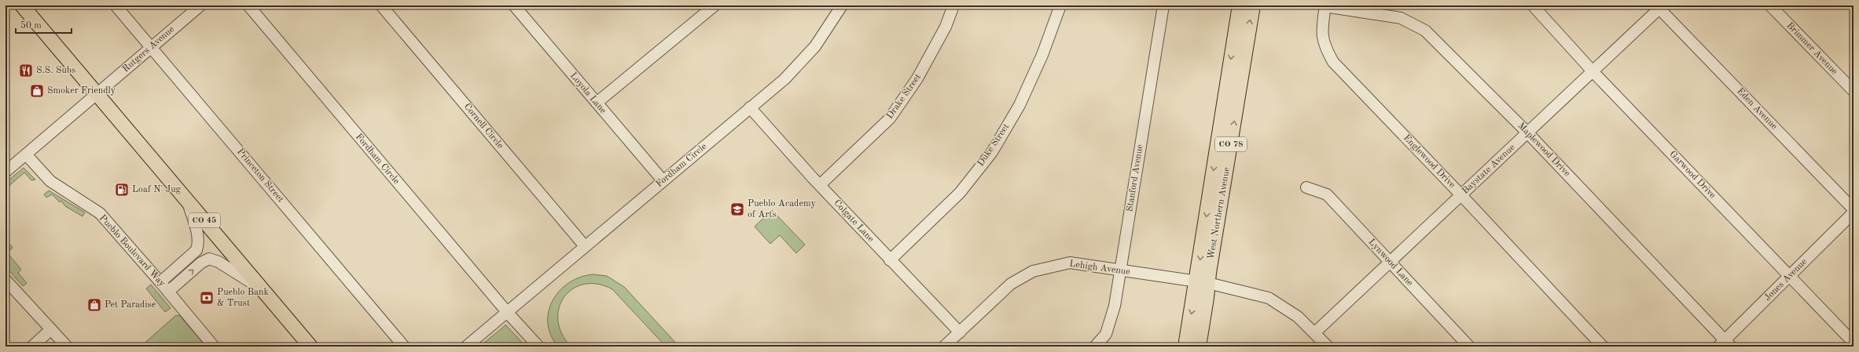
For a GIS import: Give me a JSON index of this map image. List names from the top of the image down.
{
  "streets": {
    "main road": ["CO 78", "West Northern Avenue", "CO 45"],
    "street": [
      "Brimmer Avenue",
      "Rutgers Avenue",
      "Loyola Lane",
      "Drake Street",
      "Eden Avenue",
      "Cornell Circle",
      "Duke Street",
      "Maplewood Drive",
      "Fordham Circle",
      "Englewood Drive",
      "Baystate Avenue",
      "Garwood Drive",
      "Princeton Street",
      "Stanford Avenue",
      "Colgate Lane",
      "Pueblo Boulevard Way",
      "Lynwood Lane",
      "Lehigh Avenue",
      "Jones Avenue"
    ]
  },
  "crossings": [
    ["Rutgers Avenue", "Princeton Street"],
    ["Rutgers Avenue", "CO 45"],
    ["Rutgers Avenue", "Pueblo Boulevard Way"],
    ["Loyola Lane", "Fordham Circle"],
    ["Drake Street", "Colgate Lane"],
    ["Eden Avenue", "Baystate Avenue"],
    ["Cornell Circle", "Fordham Circle"],
    ["Duke Street", "Colgate Lane"],
    ["Maplewood Drive", "Englewood Drive"],
    ["Maplewood Drive", "Baystate Avenue"],
    ["Maplewood Drive", "Jones Avenue"],
    ["Fordham Circle", "Colgate Lane"],
    ["Englewood Drive", "Baystate Avenue"],
    ["Baystate Avenue", "Garwood Drive"],
    ["Baystate Avenue", "Lynwood Lane"],
    ["Baystate Avenue", "Lehigh Avenue"],
    ["Garwood Drive", "Jones Avenue"],
    ["Stanford Avenue", "Lehigh Avenue"],
    ["West Northern Avenue", "Lehigh Avenue"],
    ["Colgate Lane", "Lehigh Avenue"]
  ],
  "places": {
    "restaurant": ["S.S. Subs"],
    "shop": ["Smoker Friendly", "Pet Paradise"],
    "fuel station": ["Loaf N' Jug"],
    "school or university": ["Pueblo Academy of Arts"],
    "bank": ["Pueblo Bank & Trust"]
  },
  "scale_bar": "50 m"
}
